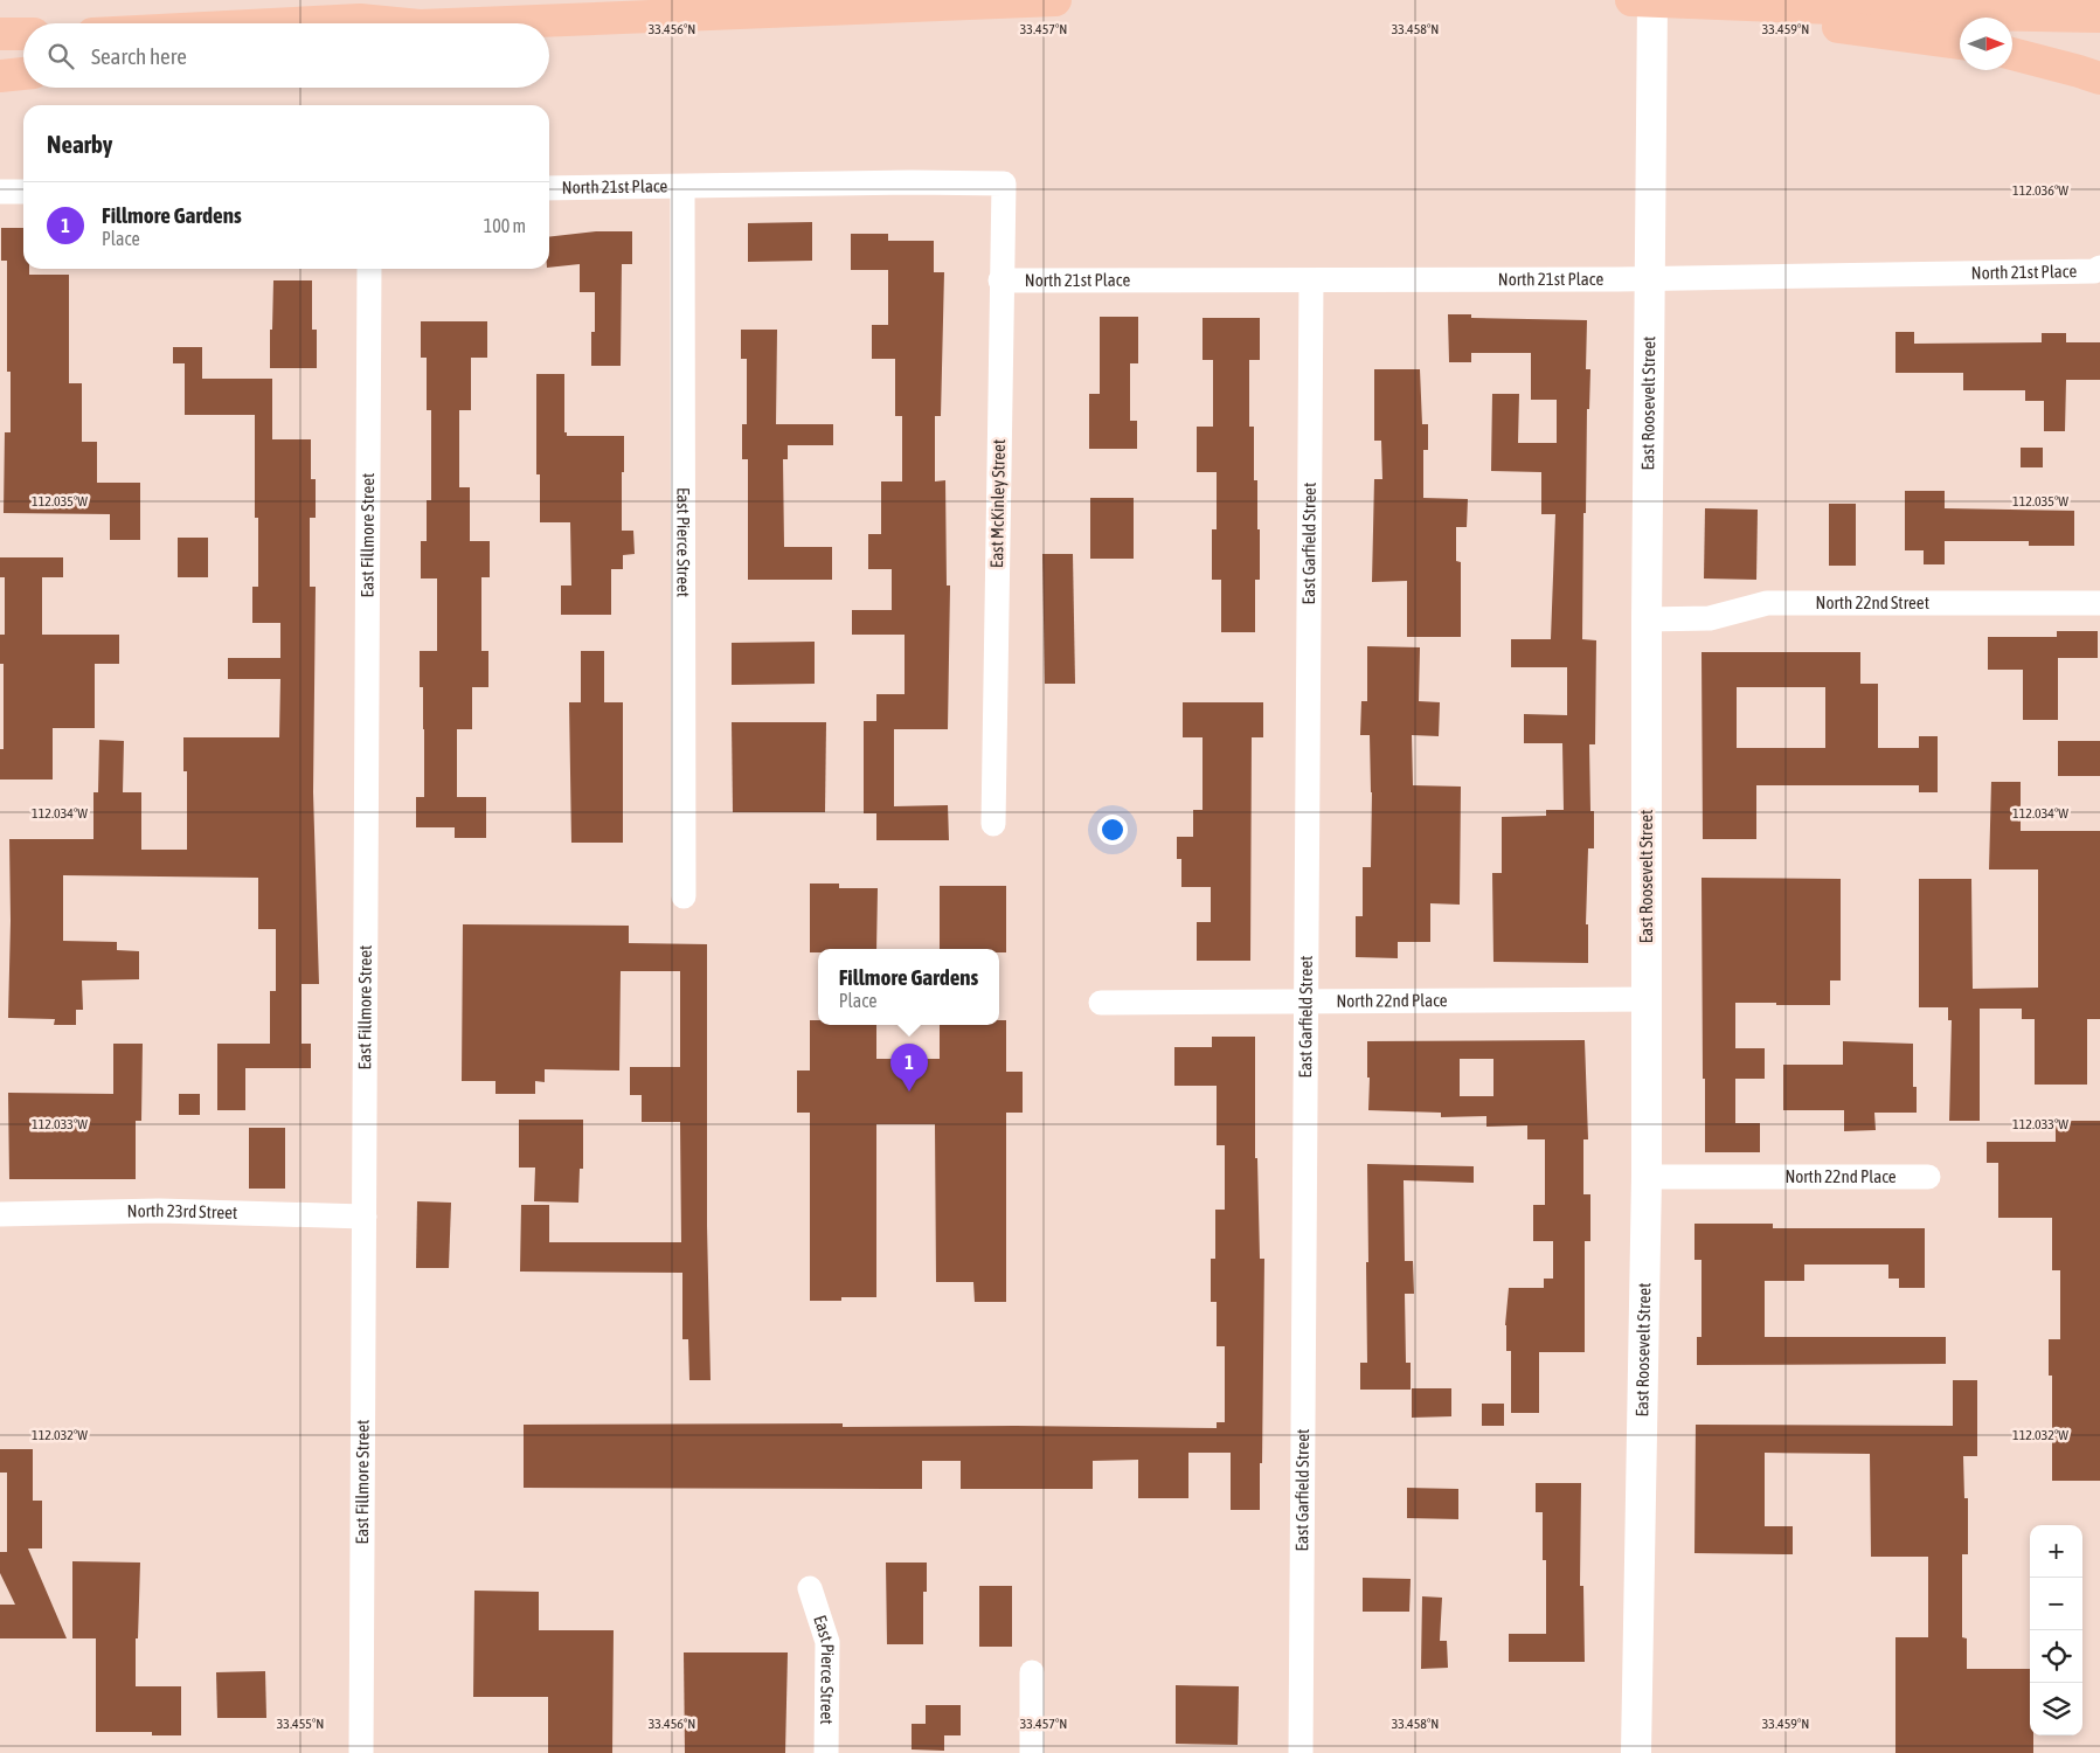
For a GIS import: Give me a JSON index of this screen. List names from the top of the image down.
{
  "streets": {
    "street": [
      "North 21st Place",
      "East Roosevelt Street",
      "East McKinley Street",
      "East Fillmore Street",
      "East Pierce Street",
      "East Garfield Street",
      "North 22nd Street",
      "North 22nd Place",
      "North 23rd Street"
    ]
  },
  "crossings": [
    ["North 21st Place", "East Roosevelt Street"],
    ["North 21st Place", "East McKinley Street"],
    ["North 21st Place", "East Pierce Street"],
    ["North 21st Place", "East Garfield Street"],
    ["East Roosevelt Street", "North 22nd Street"],
    ["East Roosevelt Street", "North 22nd Place"],
    ["East Fillmore Street", "North 23rd Street"],
    ["East Garfield Street", "North 22nd Place"]
  ],
  "north": "right",
  "page": {
    "search": "Search here",
    "heading": "Nearby",
    "list": [
      {
        "mark": "1",
        "name": "Fillmore Gardens",
        "note": "Place",
        "value": "100 m"
      }
    ],
    "popup": ["Fillmore Gardens", "Place"],
    "pins": "1",
    "map_buttons": ["+", "−"]
  },
  "coordinates": [
    "33.456°N",
    "33.457°N",
    "33.458°N",
    "33.459°N",
    "112.036°W",
    "112.035°W",
    "112.034°W",
    "112.033°W",
    "112.032°W",
    "33.455°N"
  ]
}
